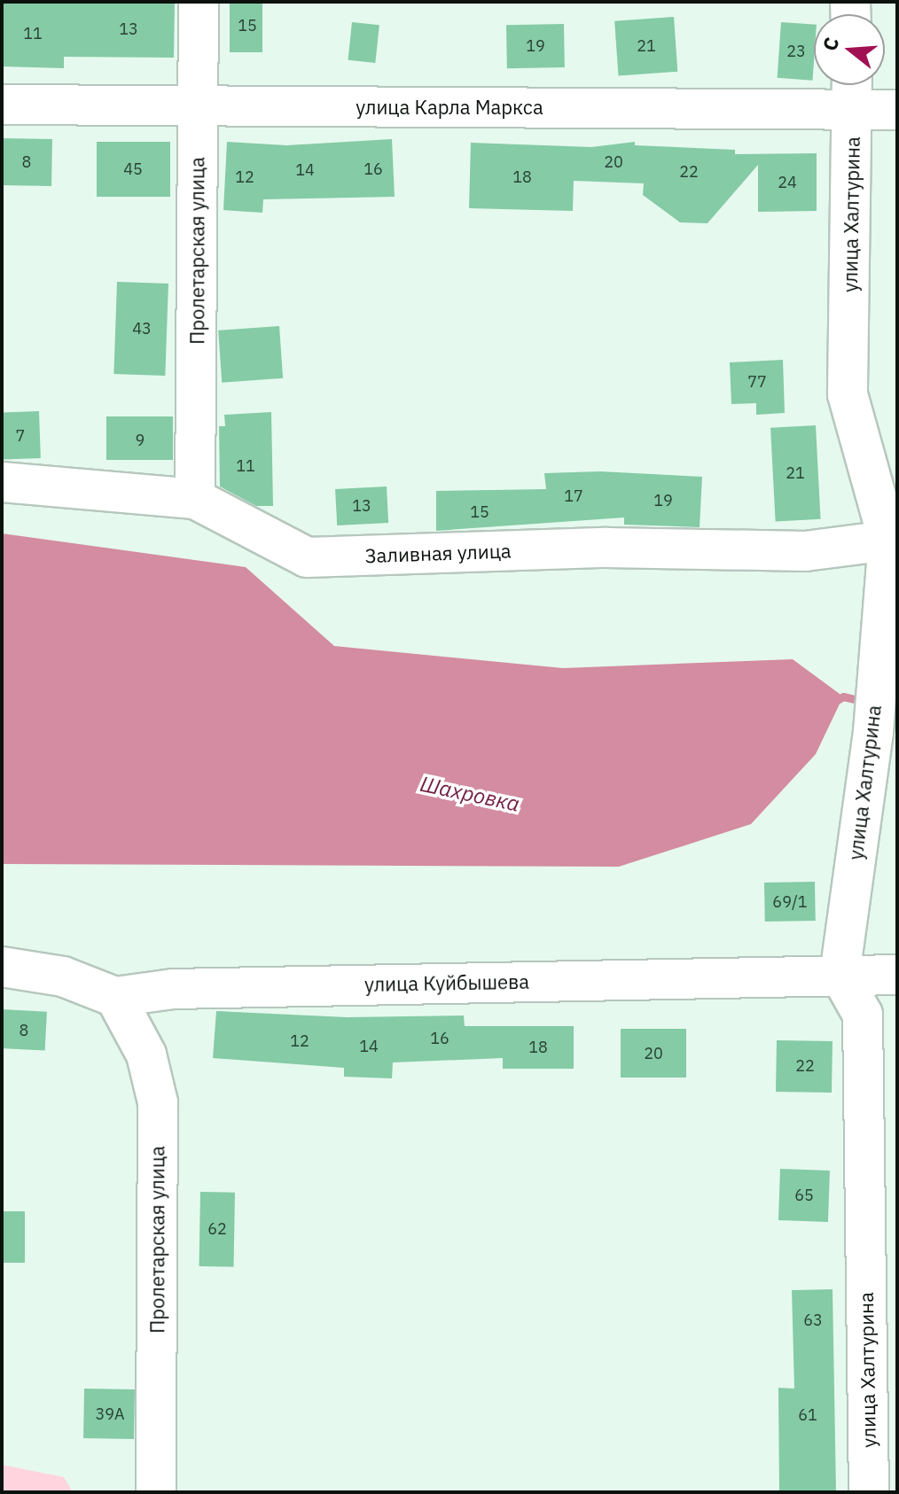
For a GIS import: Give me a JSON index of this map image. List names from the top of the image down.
{
  "streets": {
    "street": [
      "улица Карла Маркса",
      "улица Халтурина",
      "Пролетарская улица",
      "Заливная улица",
      "улица Куйбышева"
    ]
  },
  "crossings": [
    ["улица Карла Маркса", "улица Халтурина"],
    ["улица Карла Маркса", "Пролетарская улица"],
    ["улица Халтурина", "Заливная улица"],
    ["улица Халтурина", "улица Куйбышева"],
    ["Пролетарская улица", "Заливная улица"],
    ["Пролетарская улица", "улица Куйбышева"]
  ],
  "water": ["Шахровка"],
  "house_numbers": [
    "15",
    "13",
    "11",
    "19",
    "21",
    "23",
    "8",
    "20",
    "45",
    "16",
    "14",
    "22",
    "12",
    "18",
    "24",
    "43",
    "77",
    "7",
    "9",
    "11",
    "21",
    "17",
    "19",
    "13",
    "15",
    "69/1",
    "8",
    "16",
    "12",
    "14",
    "18",
    "20",
    "22",
    "65",
    "62",
    "63",
    "39А",
    "61"
  ],
  "north": "left"
}
